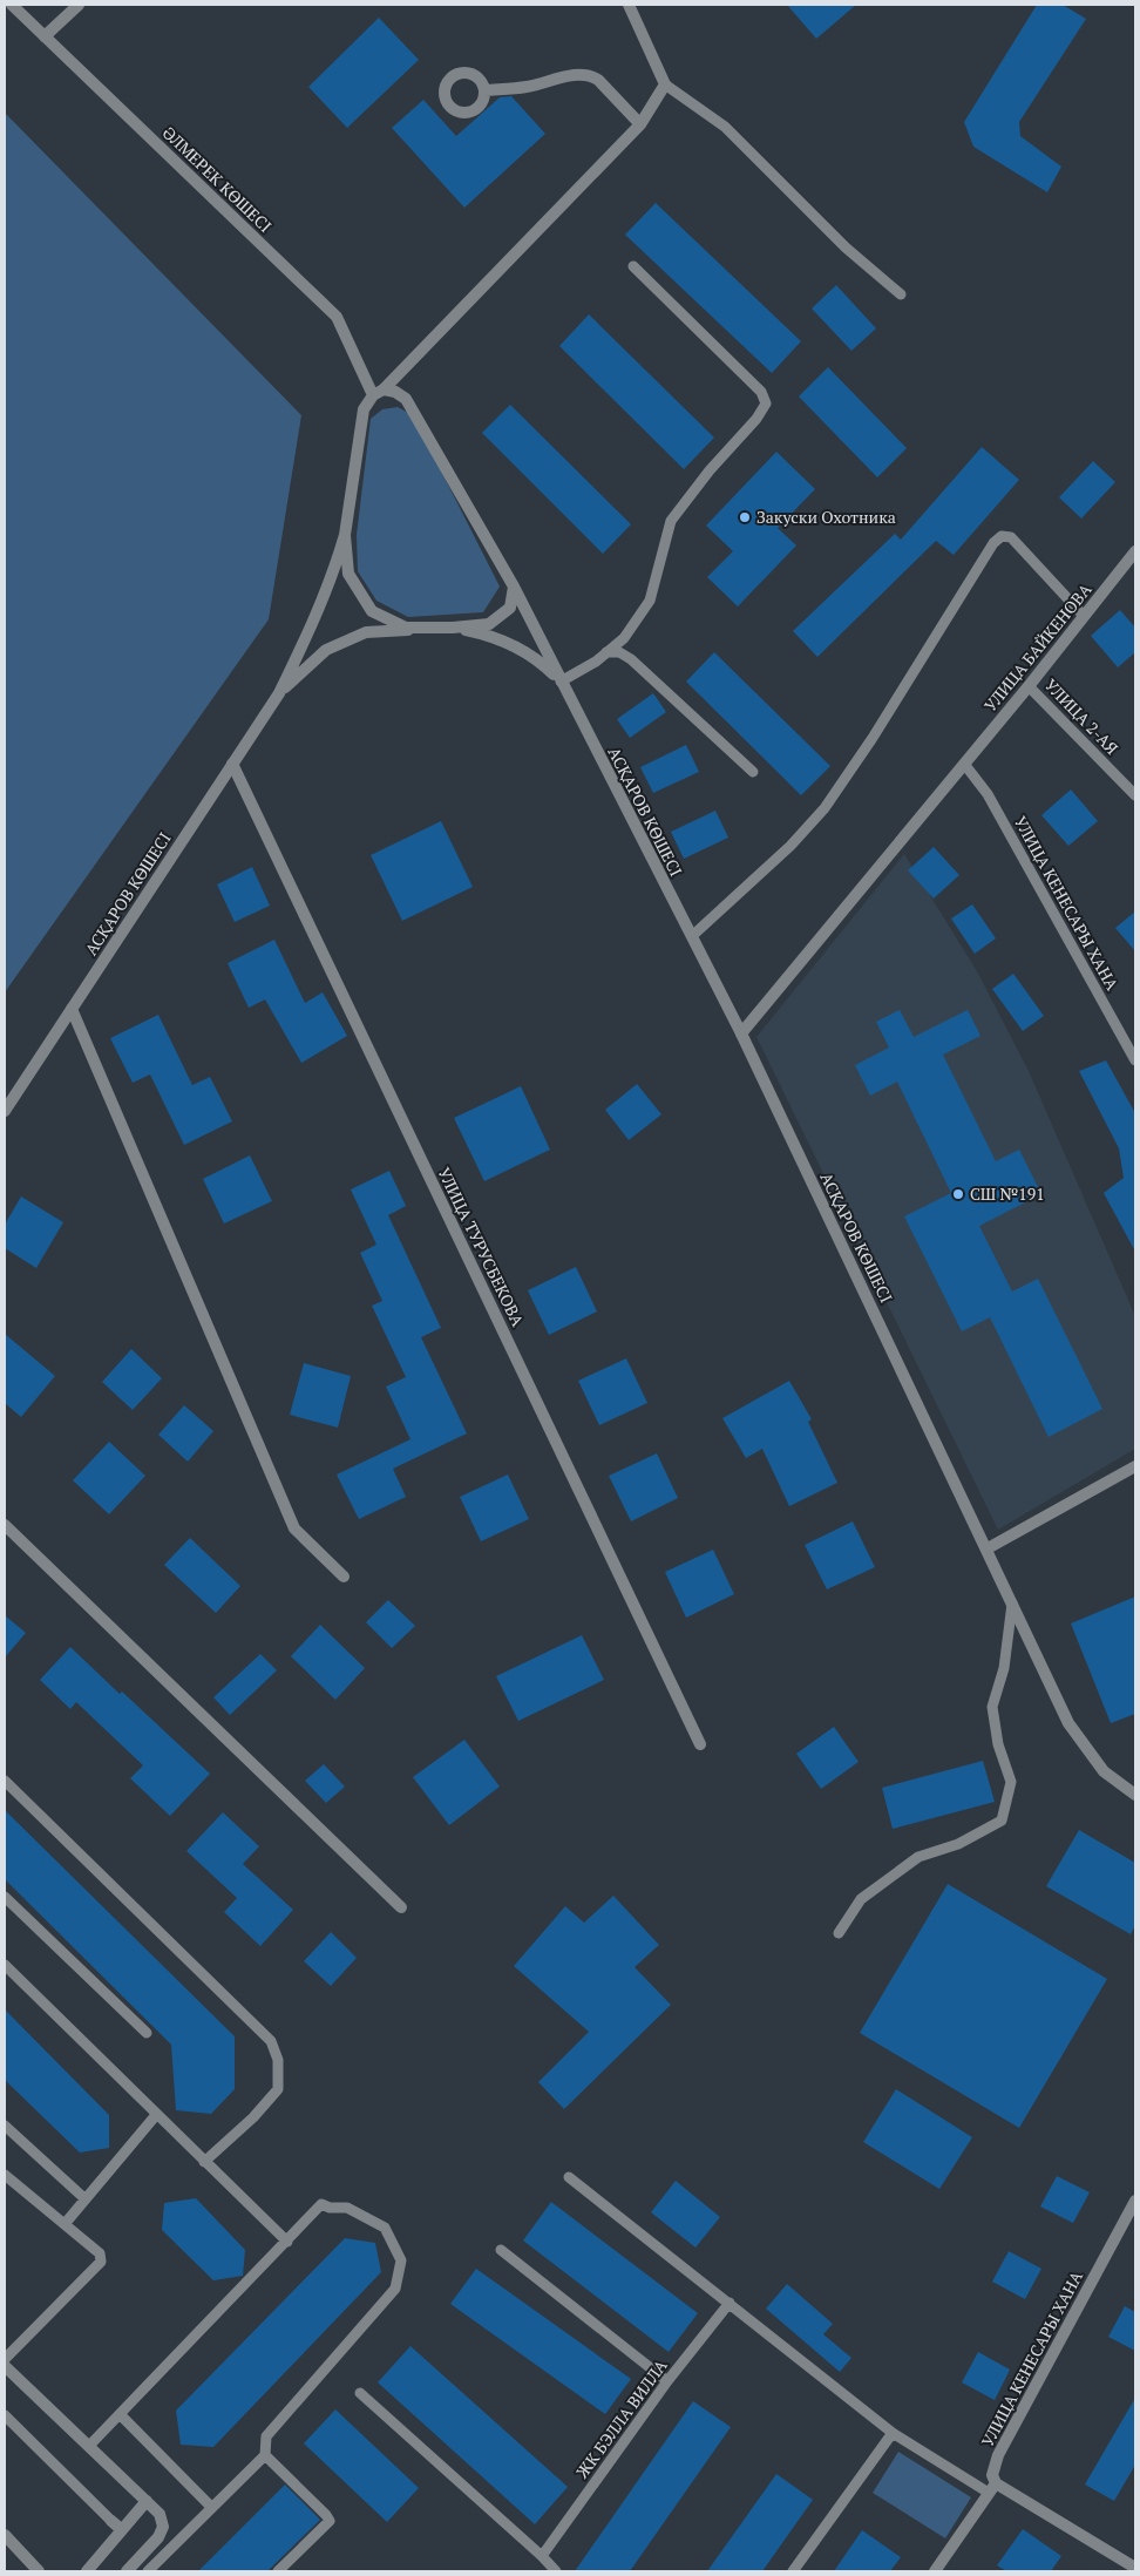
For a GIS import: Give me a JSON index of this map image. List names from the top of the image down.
{
  "streets": {
    "street": [
      "ӘЛМЕРЕК КӨШЕСІ",
      "УЛИЦА БАЙКЕНОВА",
      "АСҚАРОВ КӨШЕСІ",
      "УЛИЦА КЕНЕСАРЫ ХАНА",
      "УЛИЦА ТУРУСБЕКОВА"
    ],
    "lane": ["УЛИЦА 2-АЯ", "ЖК БЭЛЛА ВИЛЛА"]
  },
  "crossings": [
    ["ӘЛМЕРЕК КӨШЕСІ", "АСҚАРОВ КӨШЕСІ"],
    ["УЛИЦА БАЙКЕНОВА", "УЛИЦА 2-АЯ"],
    ["УЛИЦА БАЙКЕНОВА", "АСҚАРОВ КӨШЕСІ"],
    ["УЛИЦА БАЙКЕНОВА", "УЛИЦА КЕНЕСАРЫ ХАНА"],
    ["АСҚАРОВ КӨШЕСІ", "УЛИЦА ТУРУСБЕКОВА"]
  ],
  "places": ["Закуски Охотника", "СШ №191"]
}
